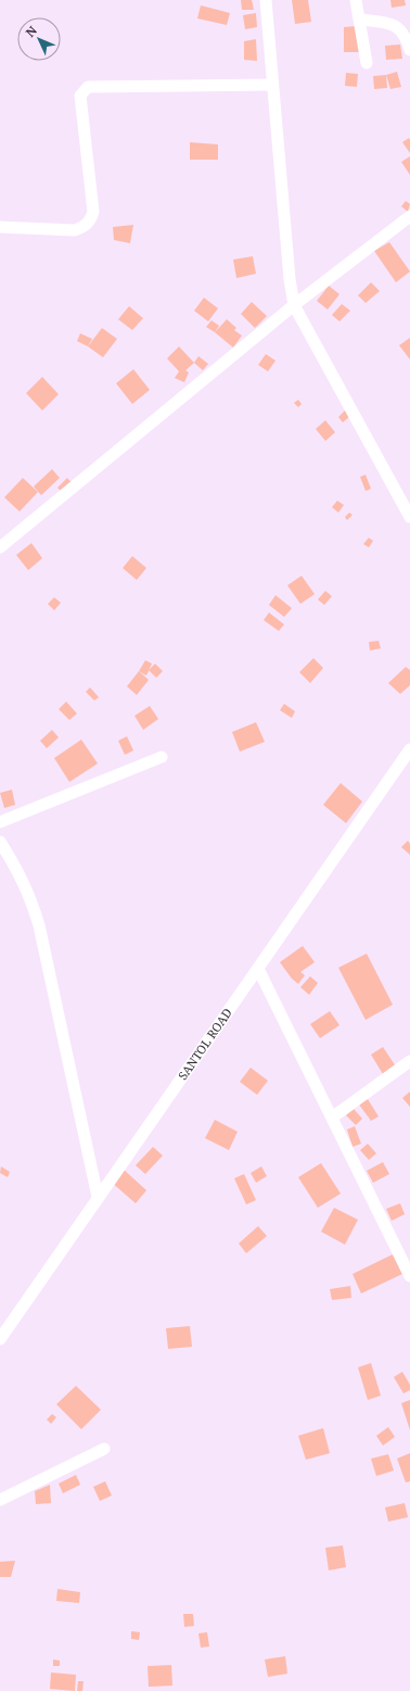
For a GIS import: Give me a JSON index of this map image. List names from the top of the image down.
{
  "streets": {
    "street": ["SANTOL ROAD"]
  },
  "north": "top left"
}
